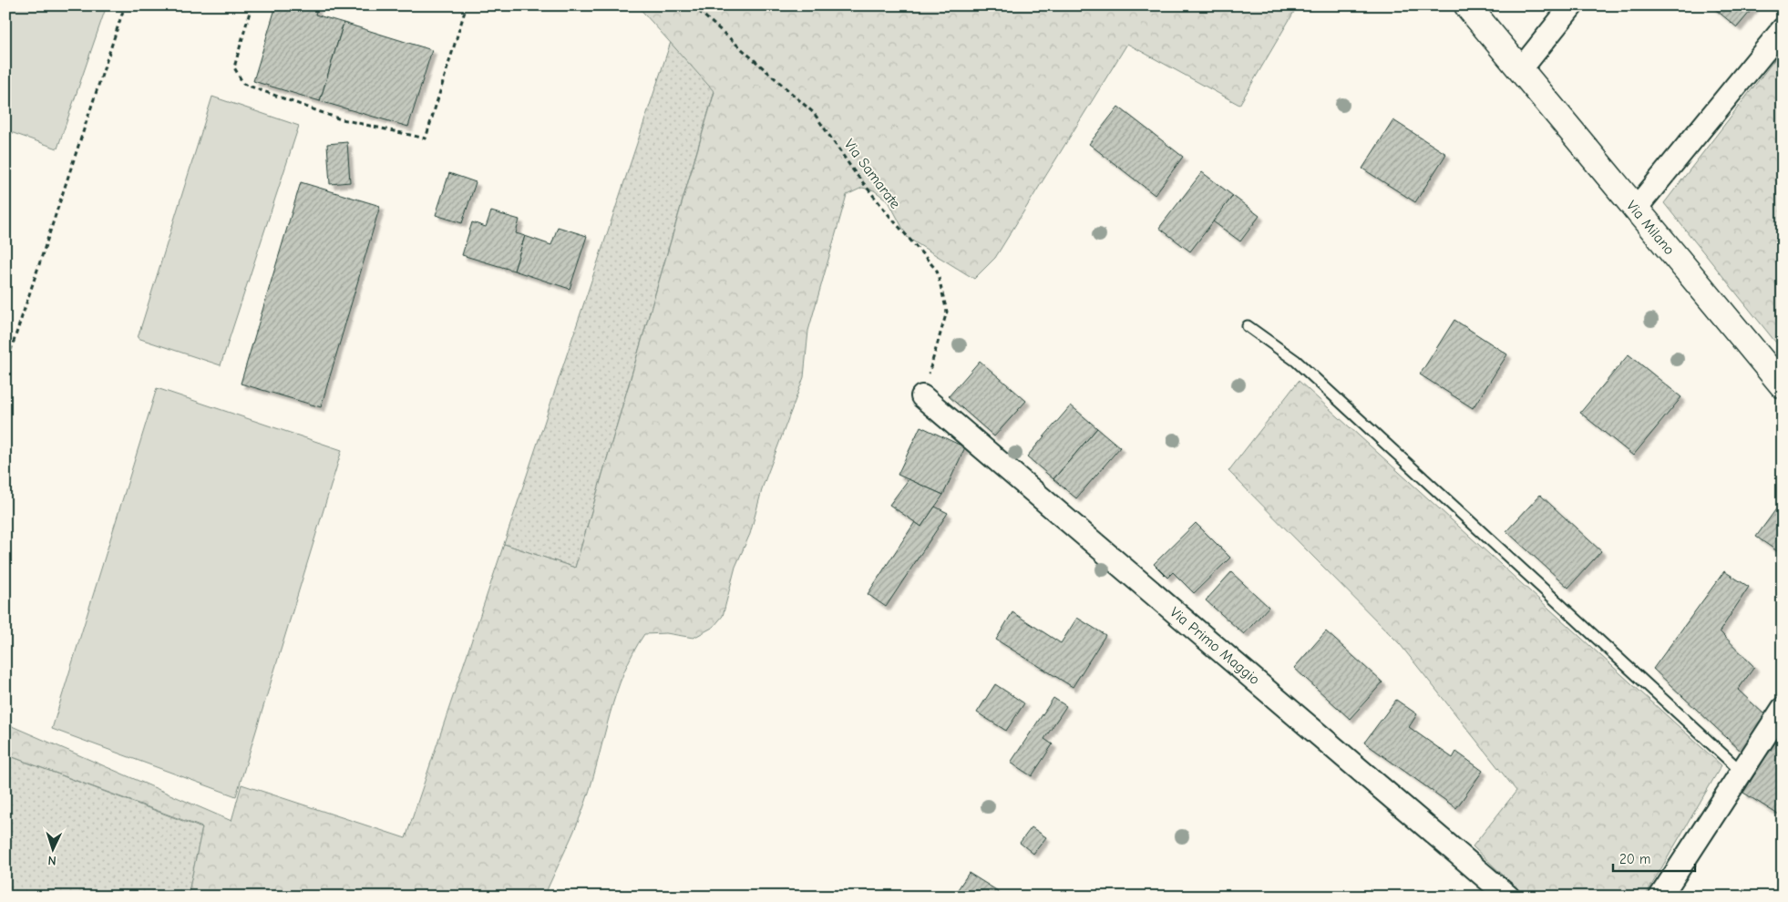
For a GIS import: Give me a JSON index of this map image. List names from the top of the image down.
{
  "streets": {
    "street": ["Via Milano", "Via Primo Maggio"],
    "path": ["Via Samarate"]
  },
  "crossings": [
    ["Via Samarate", "Via Primo Maggio"]
  ],
  "scale_bar": "20 m",
  "north": "bottom"
}
